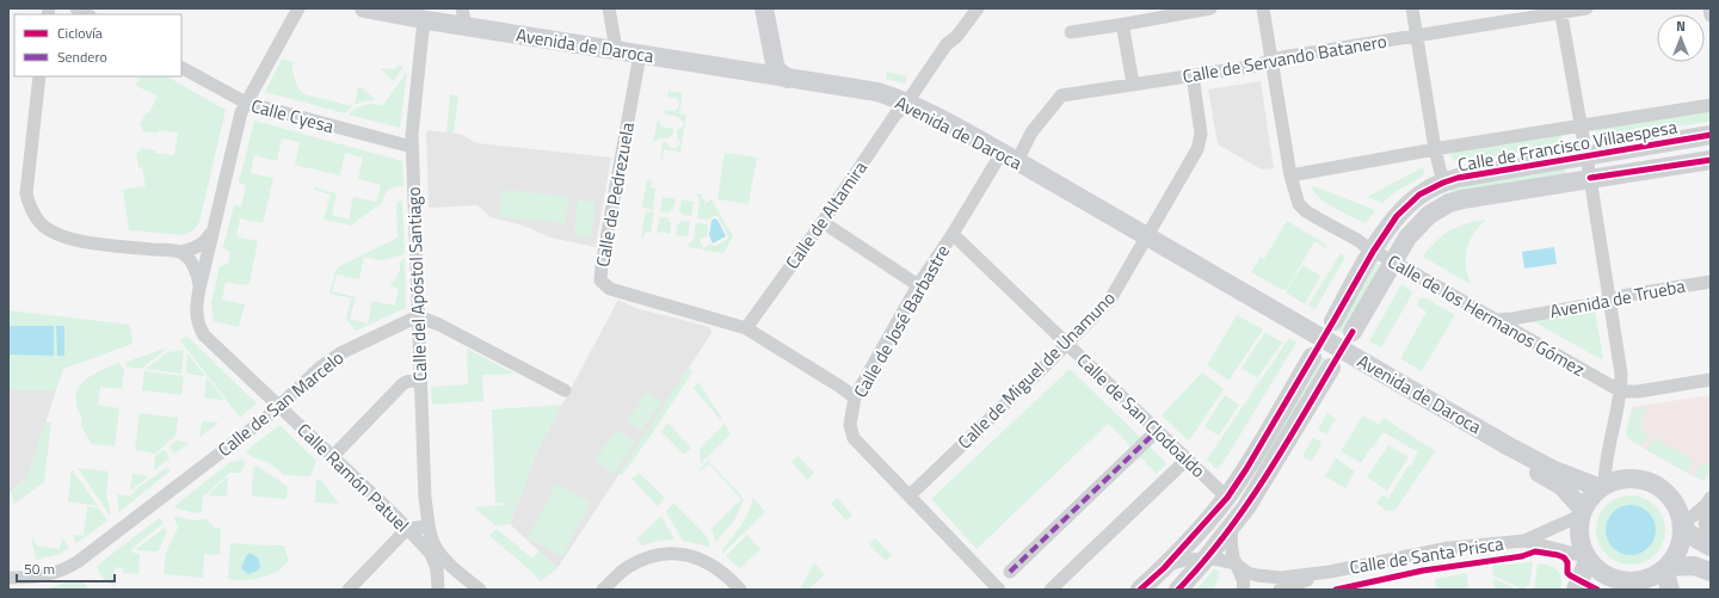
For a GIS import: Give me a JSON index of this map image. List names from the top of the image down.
{
  "streets": {
    "main road": ["Avenida de Daroca", "Calle de Francisco Villaespesa"],
    "street": [
      "Calle de Servando Batanero",
      "Calle Cyesa",
      "Calle de Pedrezuela",
      "Calle de Altamira",
      "Calle del Apóstol Santiago",
      "Avenida de Trueba",
      "Calle de los Hermanos Gómez",
      "Calle de José Barbastre",
      "Calle de Miguel de Unamuno",
      "Calle de San Marcelo",
      "Calle de San Clodoaldo",
      "Calle Ramón Patuel",
      "Calle de Santa Prisca"
    ]
  },
  "crossings": [
    ["Avenida de Daroca", "Calle de Servando Batanero"],
    ["Avenida de Daroca", "Calle de Pedrezuela"],
    ["Avenida de Daroca", "Calle de Altamira"],
    ["Avenida de Daroca", "Calle del Apóstol Santiago"],
    ["Avenida de Daroca", "Calle de José Barbastre"],
    ["Avenida de Daroca", "Calle de Miguel de Unamuno"],
    ["Avenida de Daroca", "Calle de Santa Prisca"],
    ["Calle de Servando Batanero", "Calle de los Hermanos Gómez"],
    ["Calle de Servando Batanero", "Calle de José Barbastre"],
    ["Calle de Servando Batanero", "Calle de Miguel de Unamuno"],
    ["Calle Cyesa", "Calle del Apóstol Santiago"],
    ["Calle Cyesa", "Calle Ramón Patuel"],
    ["Calle de Francisco Villaespesa", "Calle de los Hermanos Gómez"],
    ["Calle de Pedrezuela", "Calle de Altamira"],
    ["Calle de Pedrezuela", "Calle de José Barbastre"],
    ["Calle del Apóstol Santiago", "Calle de San Marcelo"],
    ["Calle del Apóstol Santiago", "Calle Ramón Patuel"],
    ["Avenida de Trueba", "Calle de los Hermanos Gómez"],
    ["Calle de José Barbastre", "Calle de Miguel de Unamuno"],
    ["Calle de José Barbastre", "Calle de San Clodoaldo"],
    ["Calle de Miguel de Unamuno", "Calle de San Clodoaldo"],
    ["Calle de San Marcelo", "Calle Ramón Patuel"]
  ],
  "legend": ["Ciclovía", "Sendero"],
  "scale_bar": "50 m",
  "north": "top"
}
